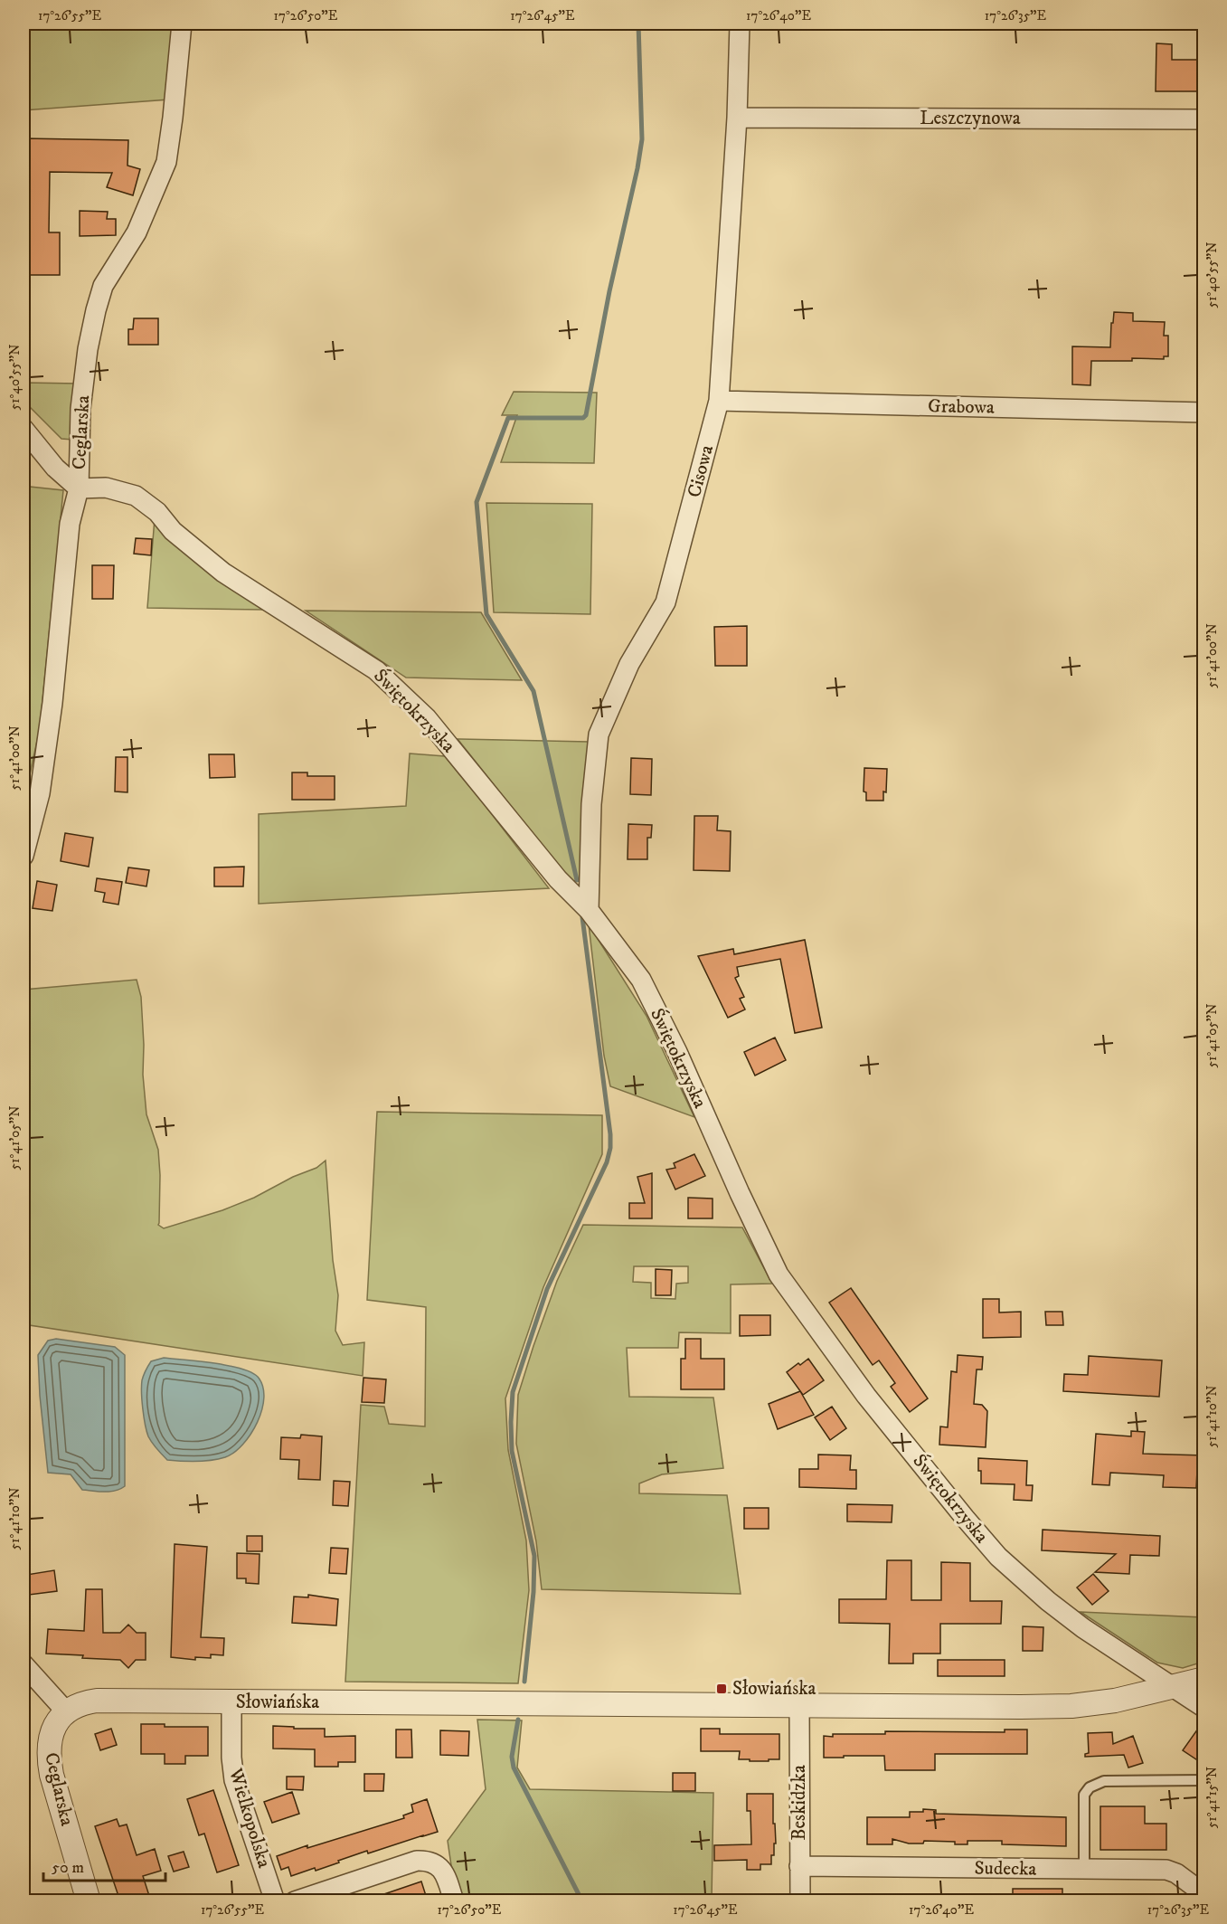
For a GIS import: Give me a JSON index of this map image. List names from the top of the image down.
{
  "streets": {
    "street": [
      "Leszczynowa",
      "Grabowa",
      "Ceglarska",
      "Cisowa",
      "Świętokrzyska",
      "Słowiańska",
      "Beskidzka",
      "Wielkopolska",
      "Sudecka"
    ]
  },
  "crossings": [
    ["Leszczynowa", "Cisowa"],
    ["Grabowa", "Cisowa"],
    ["Ceglarska", "Świętokrzyska"],
    ["Ceglarska", "Słowiańska"],
    ["Cisowa", "Świętokrzyska"],
    ["Świętokrzyska", "Słowiańska"],
    ["Słowiańska", "Beskidzka"],
    ["Słowiańska", "Wielkopolska"],
    ["Beskidzka", "Sudecka"]
  ],
  "places": {
    "transit": ["Słowiańska"]
  },
  "scale_bar": "50 m",
  "coordinates": [
    "17°26'55\"E",
    "17°26'50\"E",
    "17°26'45\"E",
    "17°26'40\"E",
    "17°26'35\"E",
    "51°40'55\"N",
    "51°41'00\"N",
    "51°41'05\"N",
    "51°41'10\"N",
    "51°41'15\"N"
  ]
}
